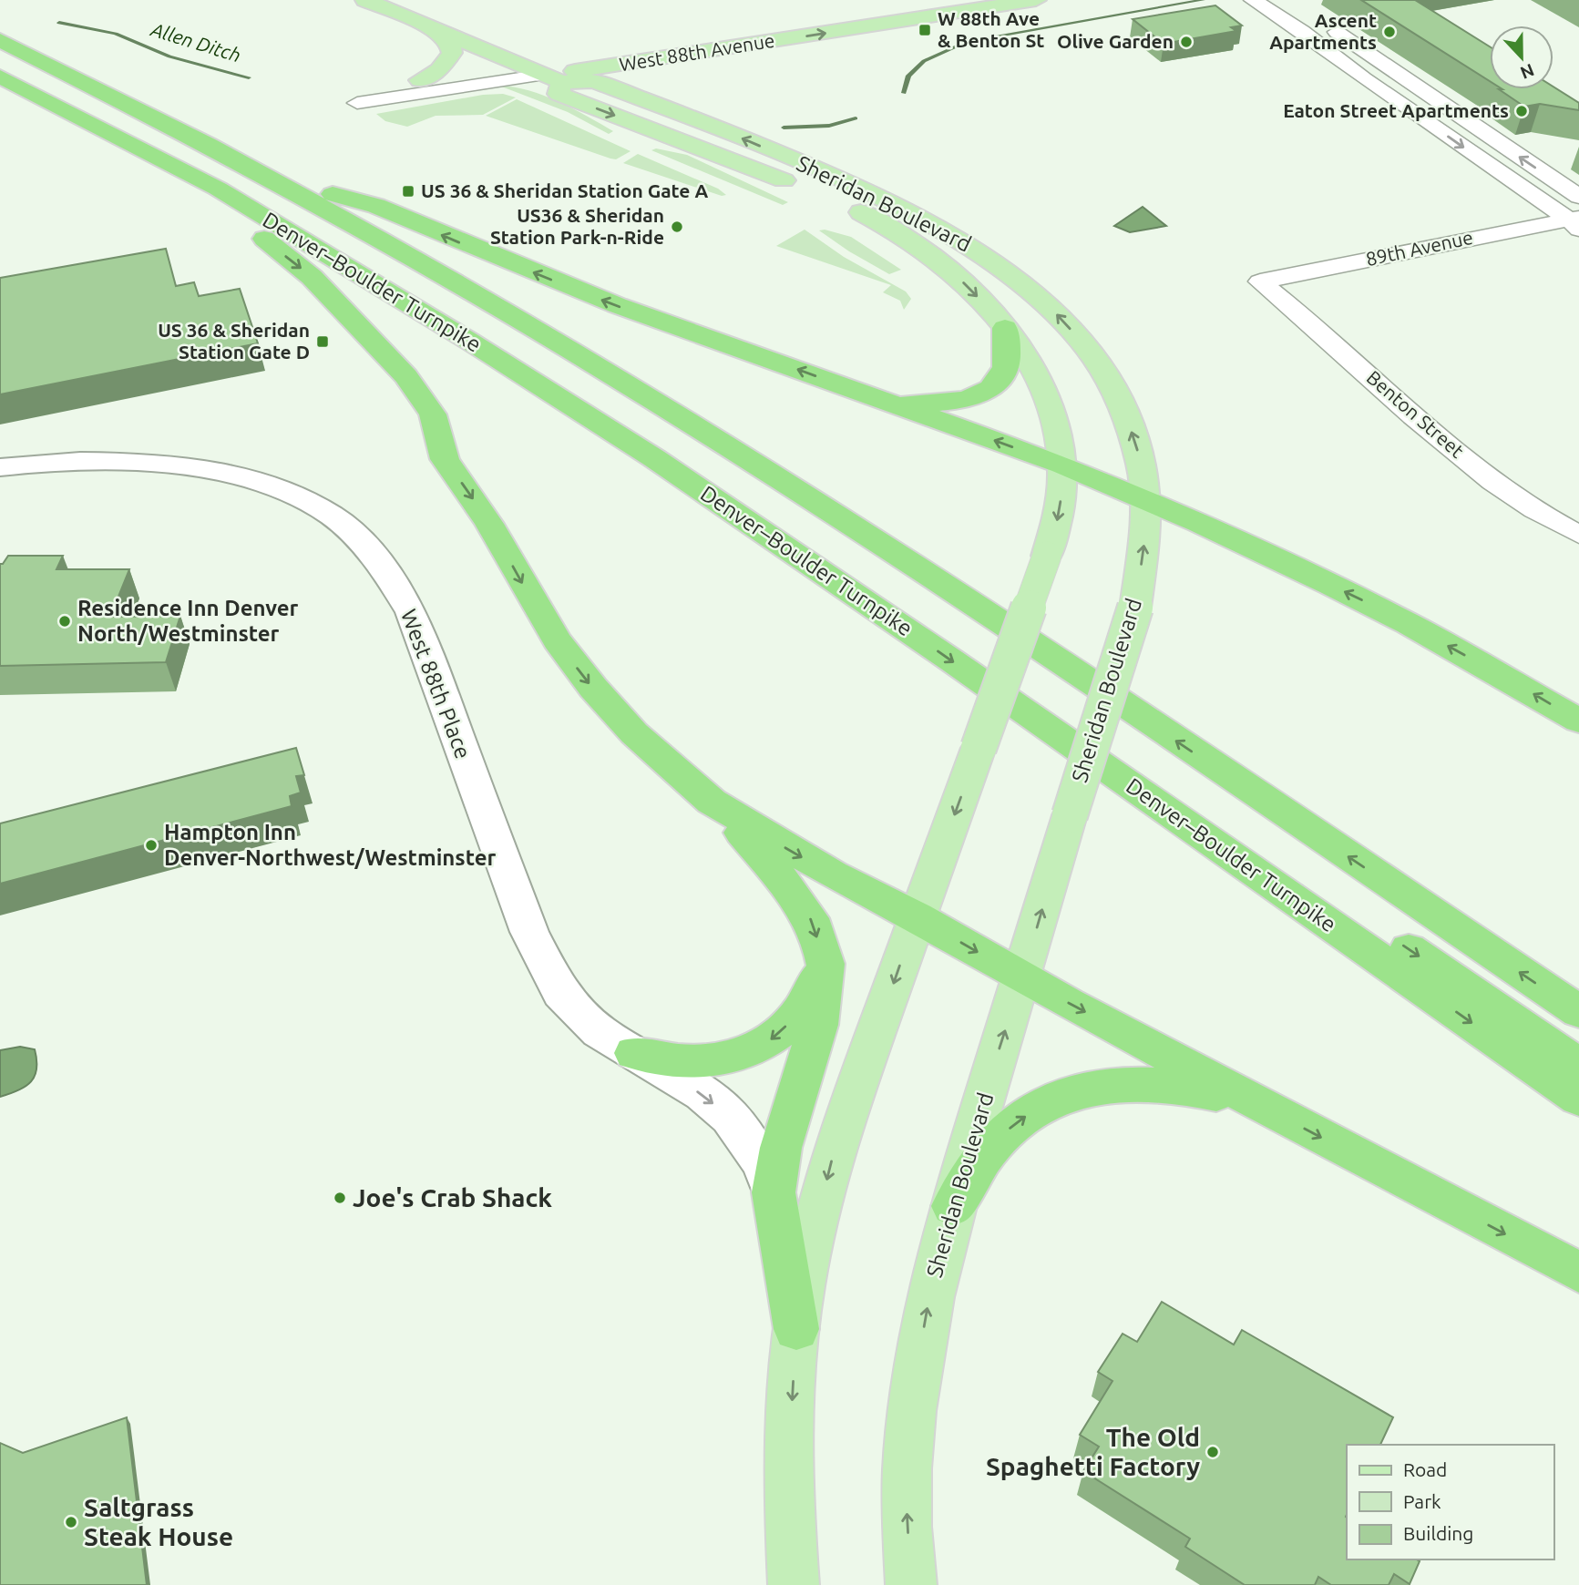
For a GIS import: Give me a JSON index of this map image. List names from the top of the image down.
{
  "streets": {
    "highway": ["Denver–Boulder Turnpike"],
    "main road": ["West 88th Avenue", "Sheridan Boulevard"],
    "street": ["89th Avenue", "Benton Street", "West 88th Place"]
  },
  "crossings": [
    ["West 88th Avenue", "Sheridan Boulevard"],
    ["89th Avenue", "Benton Street"]
  ],
  "water": ["Allen Ditch"],
  "places": {
    "transit": ["W 88th Ave & Benton St", "US 36 & Sheridan Station Gate A", "US 36 & Sheridan Station Gate D"],
    "other": [
      "Ascent Apartments",
      "Olive Garden",
      "Eaton Street Apartments",
      "US36 & Sheridan Station Park-n-Ride",
      "Residence Inn Denver North/Westminster",
      "Hampton Inn Denver-Northwest/Westminster",
      "Joe's Crab Shack",
      "The Old Spaghetti Factory",
      "Saltgrass Steak House"
    ]
  },
  "legend": ["Road", "Park", "Building"],
  "north": "bottom"
}
